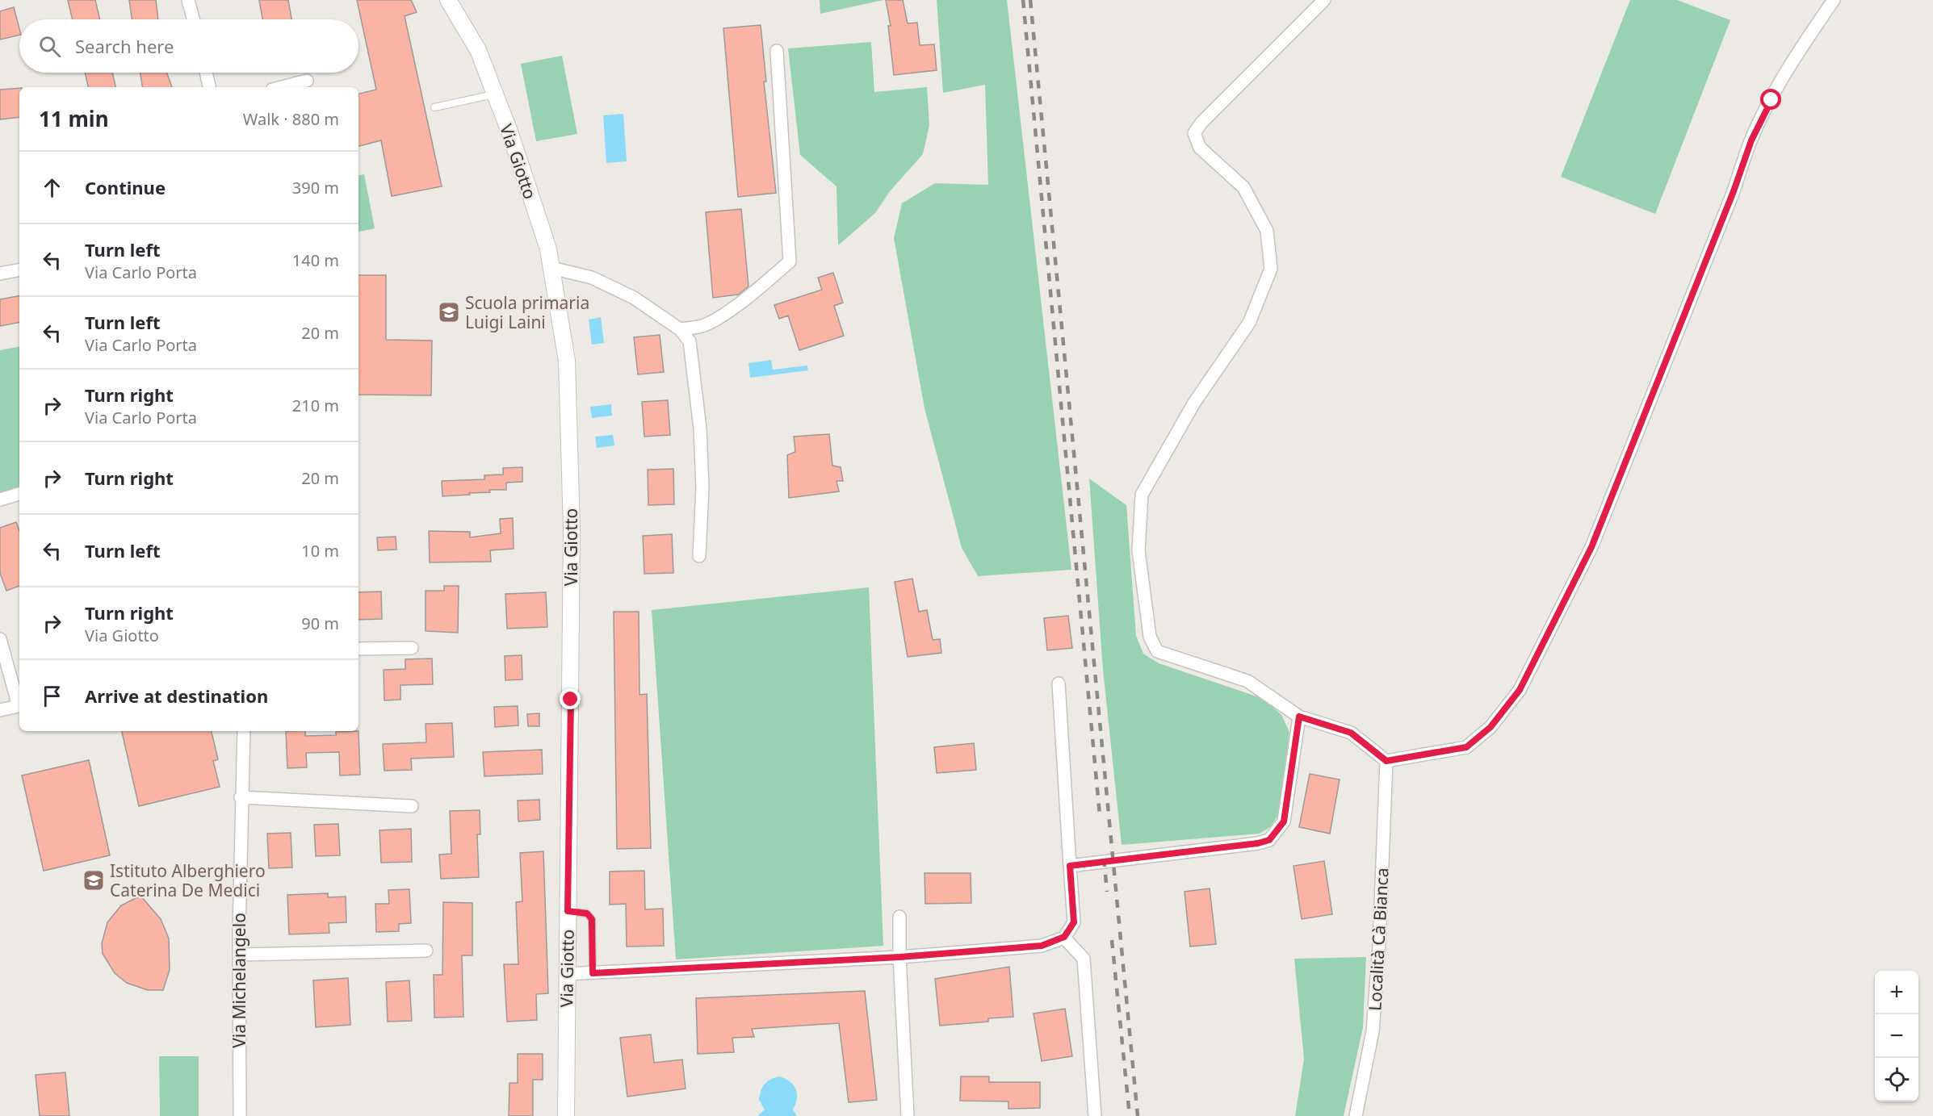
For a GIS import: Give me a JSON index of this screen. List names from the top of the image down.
{
  "streets": {
    "street": ["Via Giotto", "Località Cà Bianca", "Via Michelangelo"]
  },
  "places": {
    "school or university": ["Scuola primaria Luigi Laini", "Istituto Alberghiero Caterina De Medici"]
  },
  "page": {
    "search": "Search here",
    "heading": ["11 min", "Walk · 880 m"],
    "list": [
      ["Continue", "390 m"],
      ["Turn left", "Via Carlo Porta", "140 m"],
      ["Turn left", "Via Carlo Porta", "20 m"],
      ["Turn right", "Via Carlo Porta", "210 m"],
      ["Turn right", "20 m"],
      ["Turn left", "10 m"],
      ["Turn right", "Via Giotto", "90 m"],
      "Arrive at destination"
    ],
    "map_buttons": ["+", "−"]
  }
}
